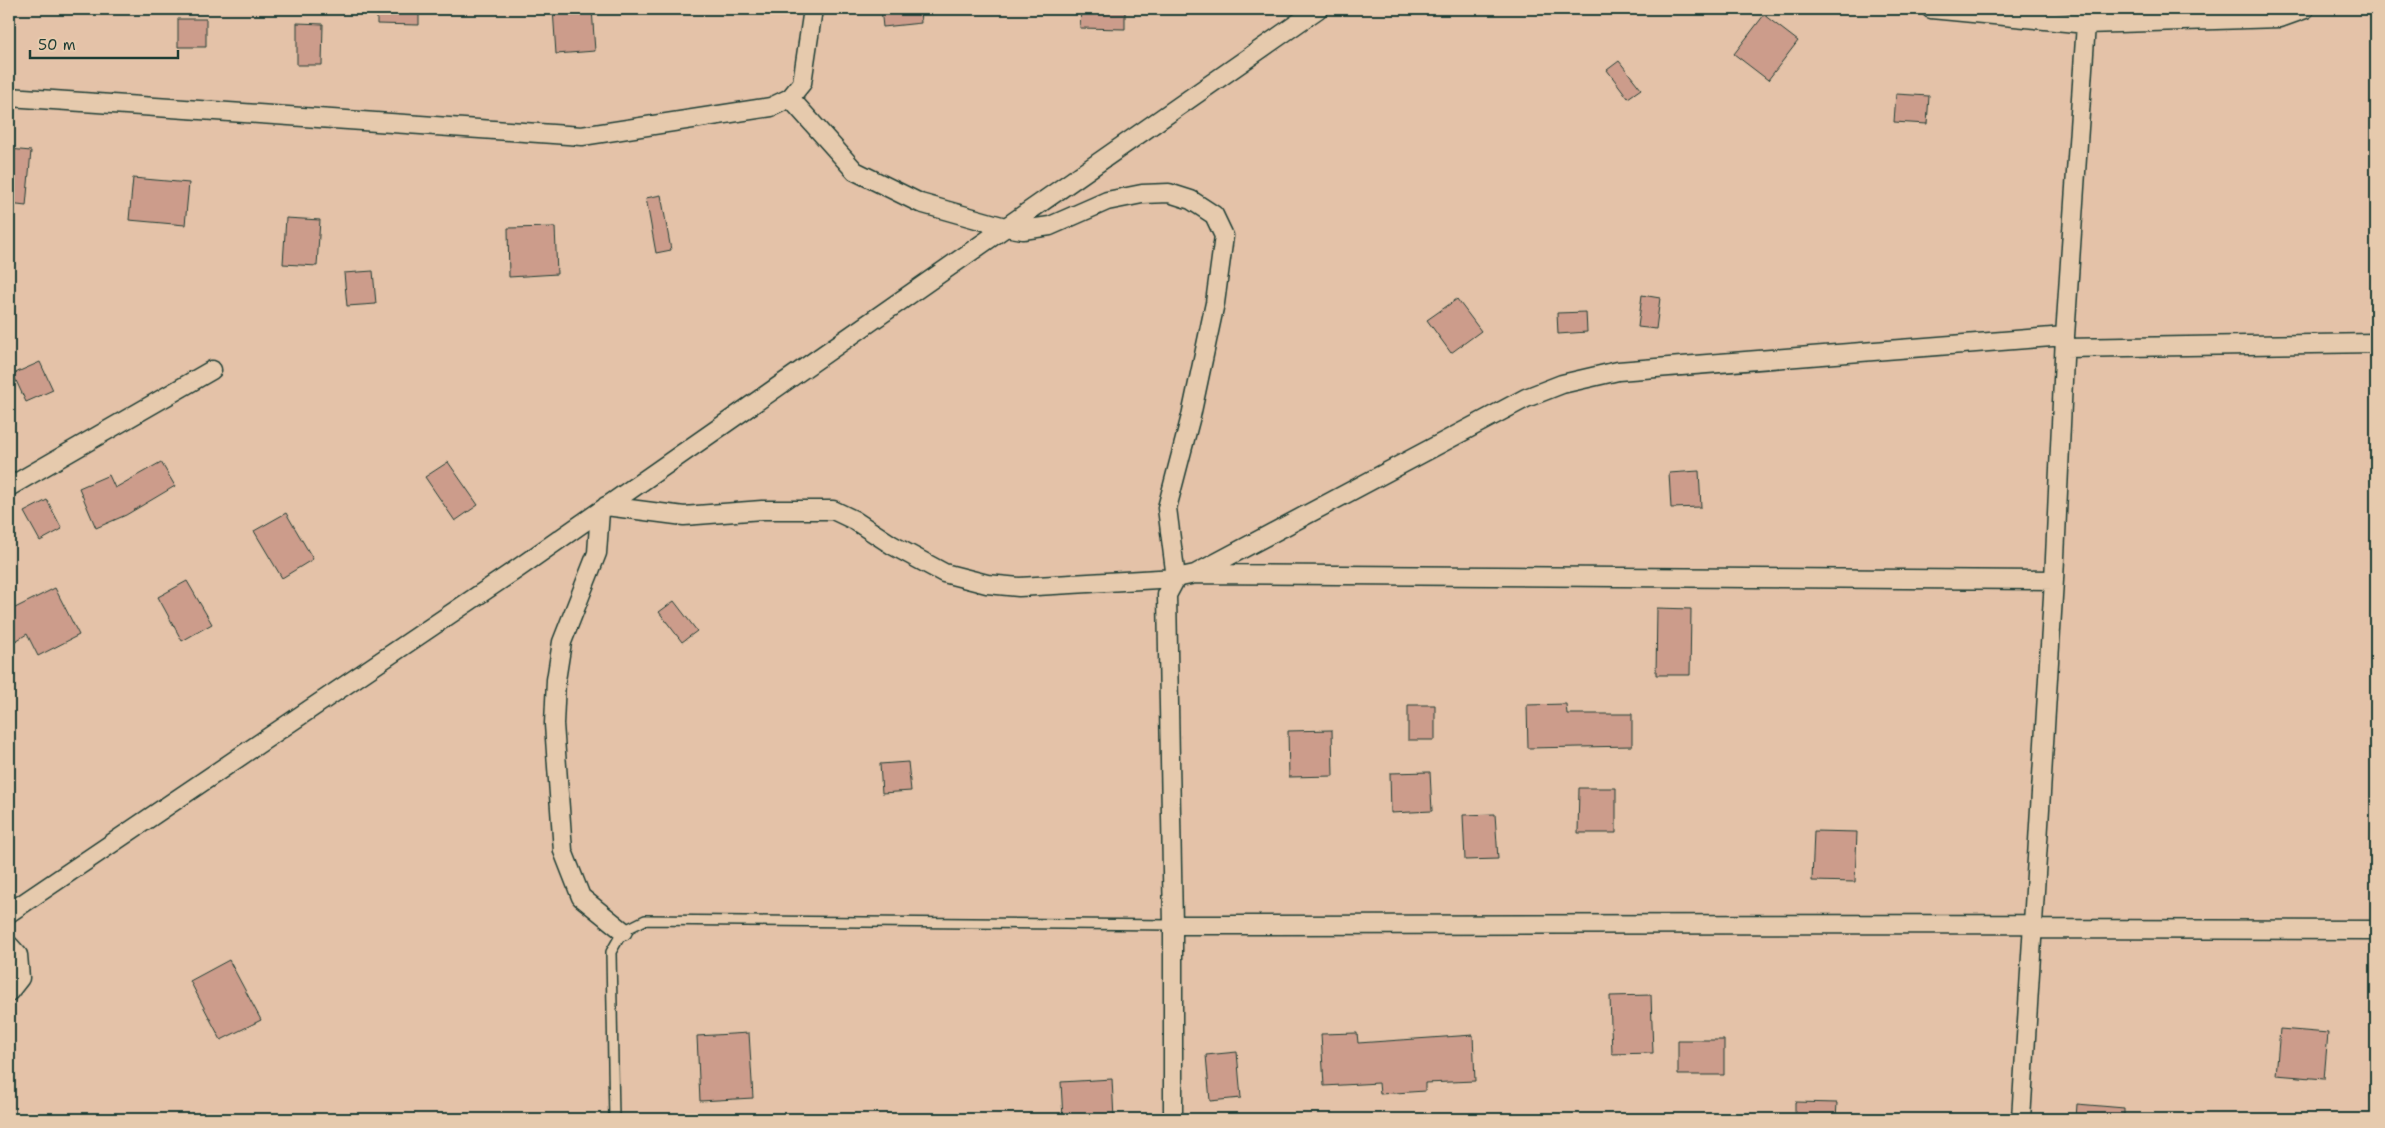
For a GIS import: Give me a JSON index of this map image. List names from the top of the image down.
{
  "scale_bar": "50 m"
}
